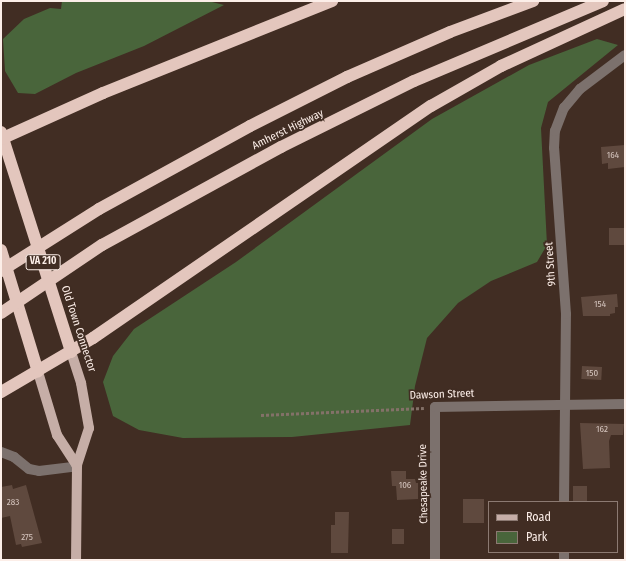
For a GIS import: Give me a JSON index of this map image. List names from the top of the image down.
{
  "streets": {
    "highway": ["Amherst Highway", "VA 210", "Old Town Connector"],
    "street": ["9th Street", "Dawson Street", "Chesapeake Drive"]
  },
  "crossings": [
    ["9th Street", "Dawson Street"],
    ["Dawson Street", "Chesapeake Drive"]
  ],
  "house_numbers": [
    "164",
    "154",
    "150",
    "162",
    "106",
    "283",
    "275"
  ],
  "legend": ["Road", "Park"]
}
